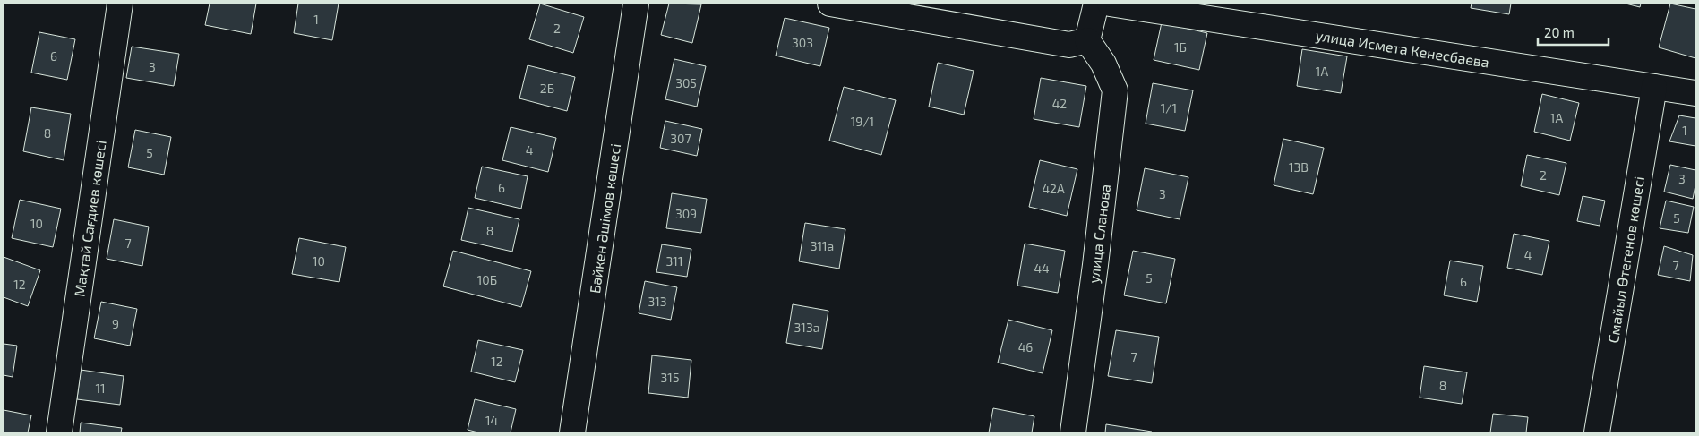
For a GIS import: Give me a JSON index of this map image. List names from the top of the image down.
{
  "streets": {
    "street": [
      "улица Исмета Кенесбаева",
      "Мақтай Сағдиев көшесі",
      "Бәйкен Әшімов көшесі",
      "улица Сланова",
      "Смайыл Өтегенов көшесі"
    ]
  },
  "crossings": [
    ["улица Исмета Кенесбаева", "Смайыл Өтегенов көшесі"]
  ],
  "house_numbers": [
    "1",
    "2",
    "303",
    "1Б",
    "6",
    "3",
    "1А",
    "305",
    "2Б",
    "42",
    "1/1",
    "1А",
    "19/1",
    "1",
    "8",
    "307",
    "4",
    "5",
    "13В",
    "2",
    "3",
    "6",
    "42А",
    "3",
    "309",
    "5",
    "10",
    "8",
    "7",
    "311а",
    "4",
    "10",
    "311",
    "7",
    "44",
    "5",
    "10Б",
    "6",
    "12",
    "313",
    "9",
    "313а",
    "46",
    "7",
    "12",
    "315",
    "8",
    "11",
    "14"
  ],
  "scale_bar": "20 m"
}
